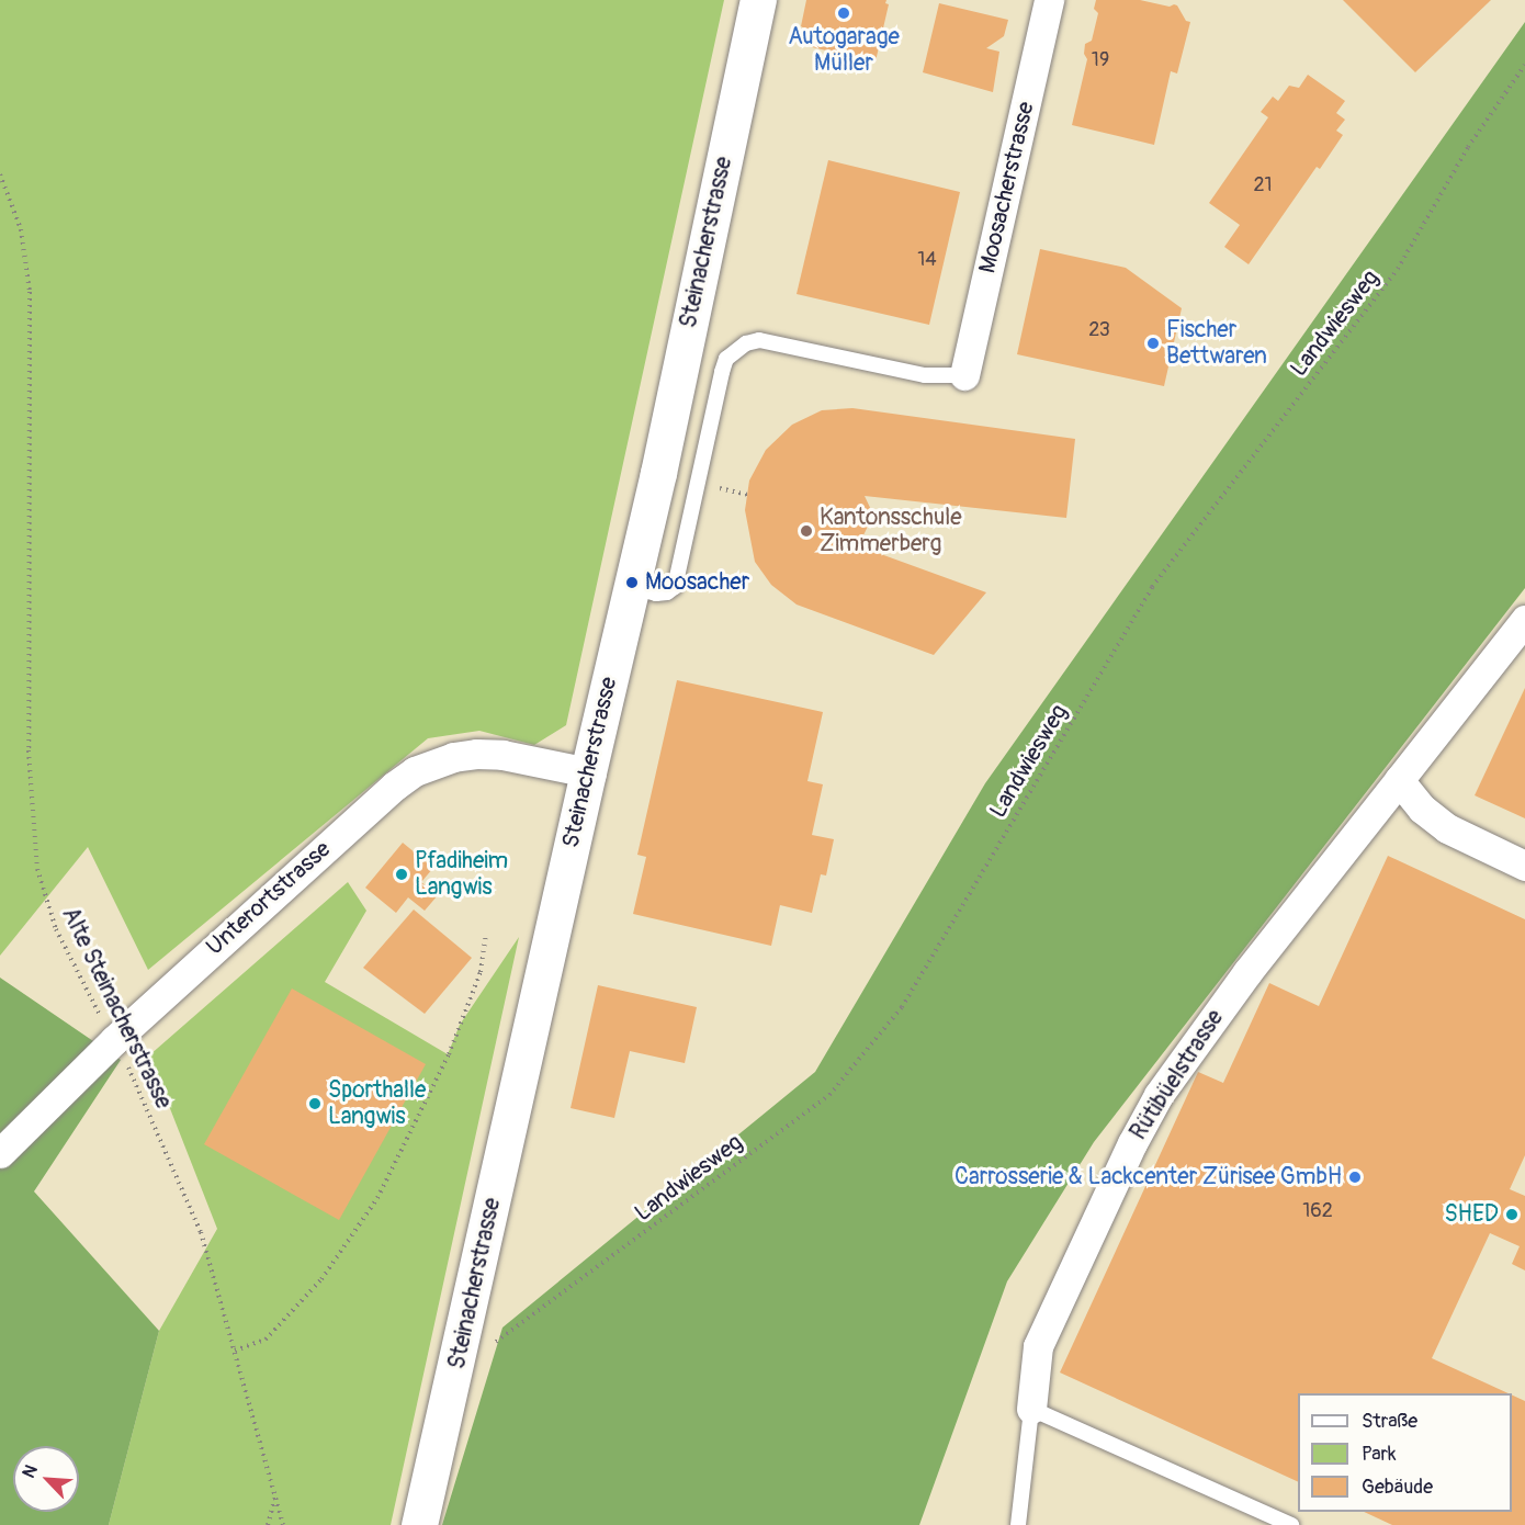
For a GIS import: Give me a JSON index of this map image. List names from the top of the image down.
{
  "streets": {
    "street": [
      "Moosacherstrasse",
      "Steinacherstrasse",
      "Unterortstrasse",
      "Rütibüelstrasse"
    ],
    "path": ["Landwiesweg", "Alte Steinacherstrasse"]
  },
  "crossings": [
    ["Steinacherstrasse", "Landwiesweg"],
    ["Steinacherstrasse", "Unterortstrasse"],
    ["Unterortstrasse", "Alte Steinacherstrasse"]
  ],
  "places": [
    "Autogarage Müller",
    "Fischer Bettwaren",
    "Kantonsschule Zimmerberg",
    "Moosacher",
    "Pfadiheim Langwis",
    "Sporthalle Langwis",
    "Carrosserie & Lackcenter Zürisee GmbH",
    "SHED"
  ],
  "house_numbers": [
    "19",
    "21",
    "14",
    "23",
    "162"
  ],
  "legend": ["Straße", "Park", "Gebäude"],
  "north": "top left"
}
